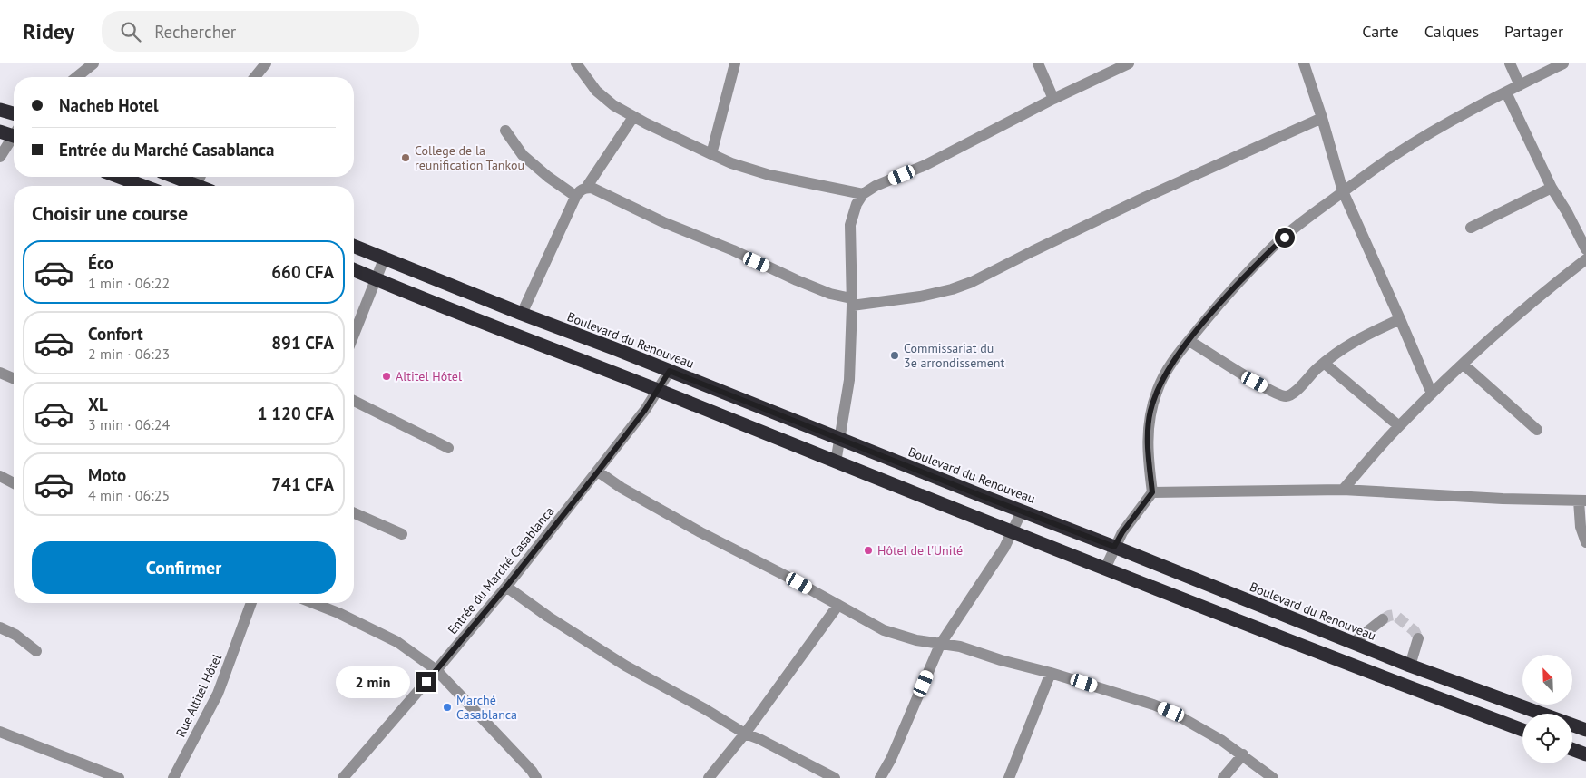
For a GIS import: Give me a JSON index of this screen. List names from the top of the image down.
{
  "streets": {
    "highway": ["Boulevard du Renouveau"],
    "street": ["Entrée du Marché Casablanca", "Rue Altitel Hôtel"]
  },
  "crossings": [
    ["Boulevard du Renouveau", "Entrée du Marché Casablanca"]
  ],
  "places": [
    "College de la reunification Tankou",
    "Commissariat du 3e arrondissement",
    "Altitel Hôtel",
    "Hôtel de l'Unité",
    "Marché Casablanca"
  ],
  "north": "top left",
  "page": {
    "header": "Ridey",
    "search": "Rechercher",
    "nav": ["Carte", "Calques", "Partager"],
    "banner": ["Nacheb Hotel", "Entrée du Marché Casablanca"],
    "heading": "Choisir une course",
    "list": [
      {
        "name": "Éco",
        "note": "1 min · 06:22",
        "value": "660 CFA"
      },
      {
        "name": "Confort",
        "note": "2 min · 06:23",
        "value": "891 CFA"
      },
      {
        "name": "XL",
        "note": "3 min · 06:24",
        "value": "1 120 CFA"
      },
      {
        "name": "Moto",
        "note": "4 min · 06:25",
        "value": "741 CFA"
      }
    ],
    "buttons": "Confirmer",
    "bubble": "2 min"
  }
}
